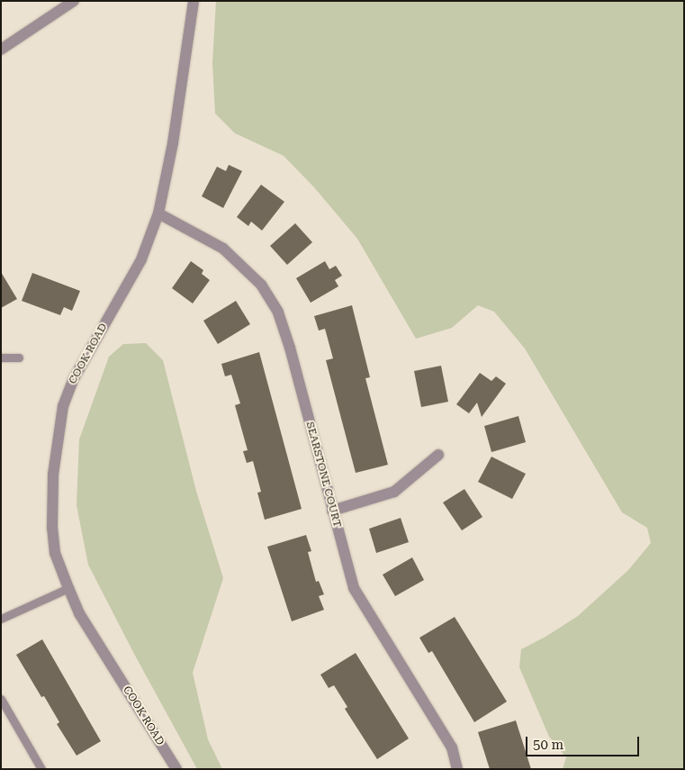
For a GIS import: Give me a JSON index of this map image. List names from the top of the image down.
{
  "streets": {
    "street": ["COOK ROAD", "SEARSTONE COURT"]
  },
  "crossings": [
    ["COOK ROAD", "SEARSTONE COURT"]
  ],
  "scale_bar": "50 m"
}
